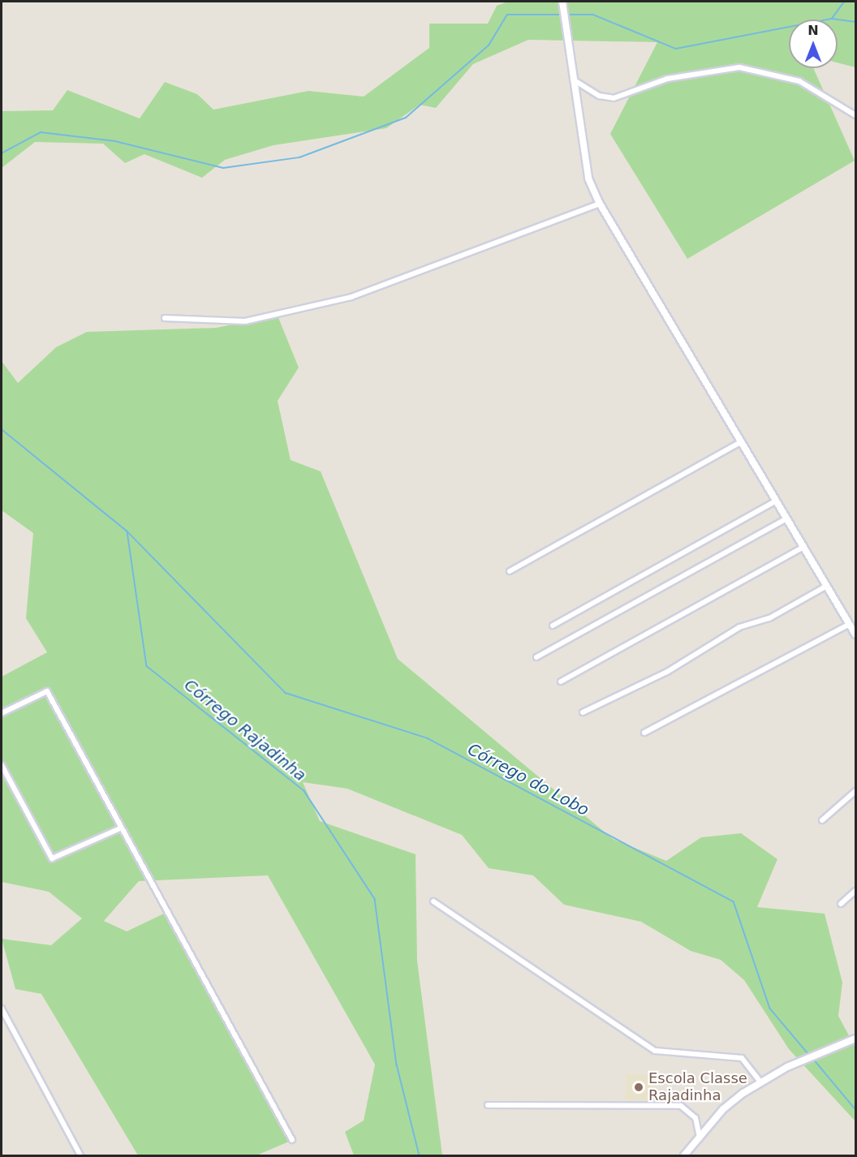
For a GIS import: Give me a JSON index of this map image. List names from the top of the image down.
{
  "water": ["Córrego Rajadinha", "Córrego do Lobo"],
  "places": ["Escola Classe Rajadinha"],
  "north": "top"
}
